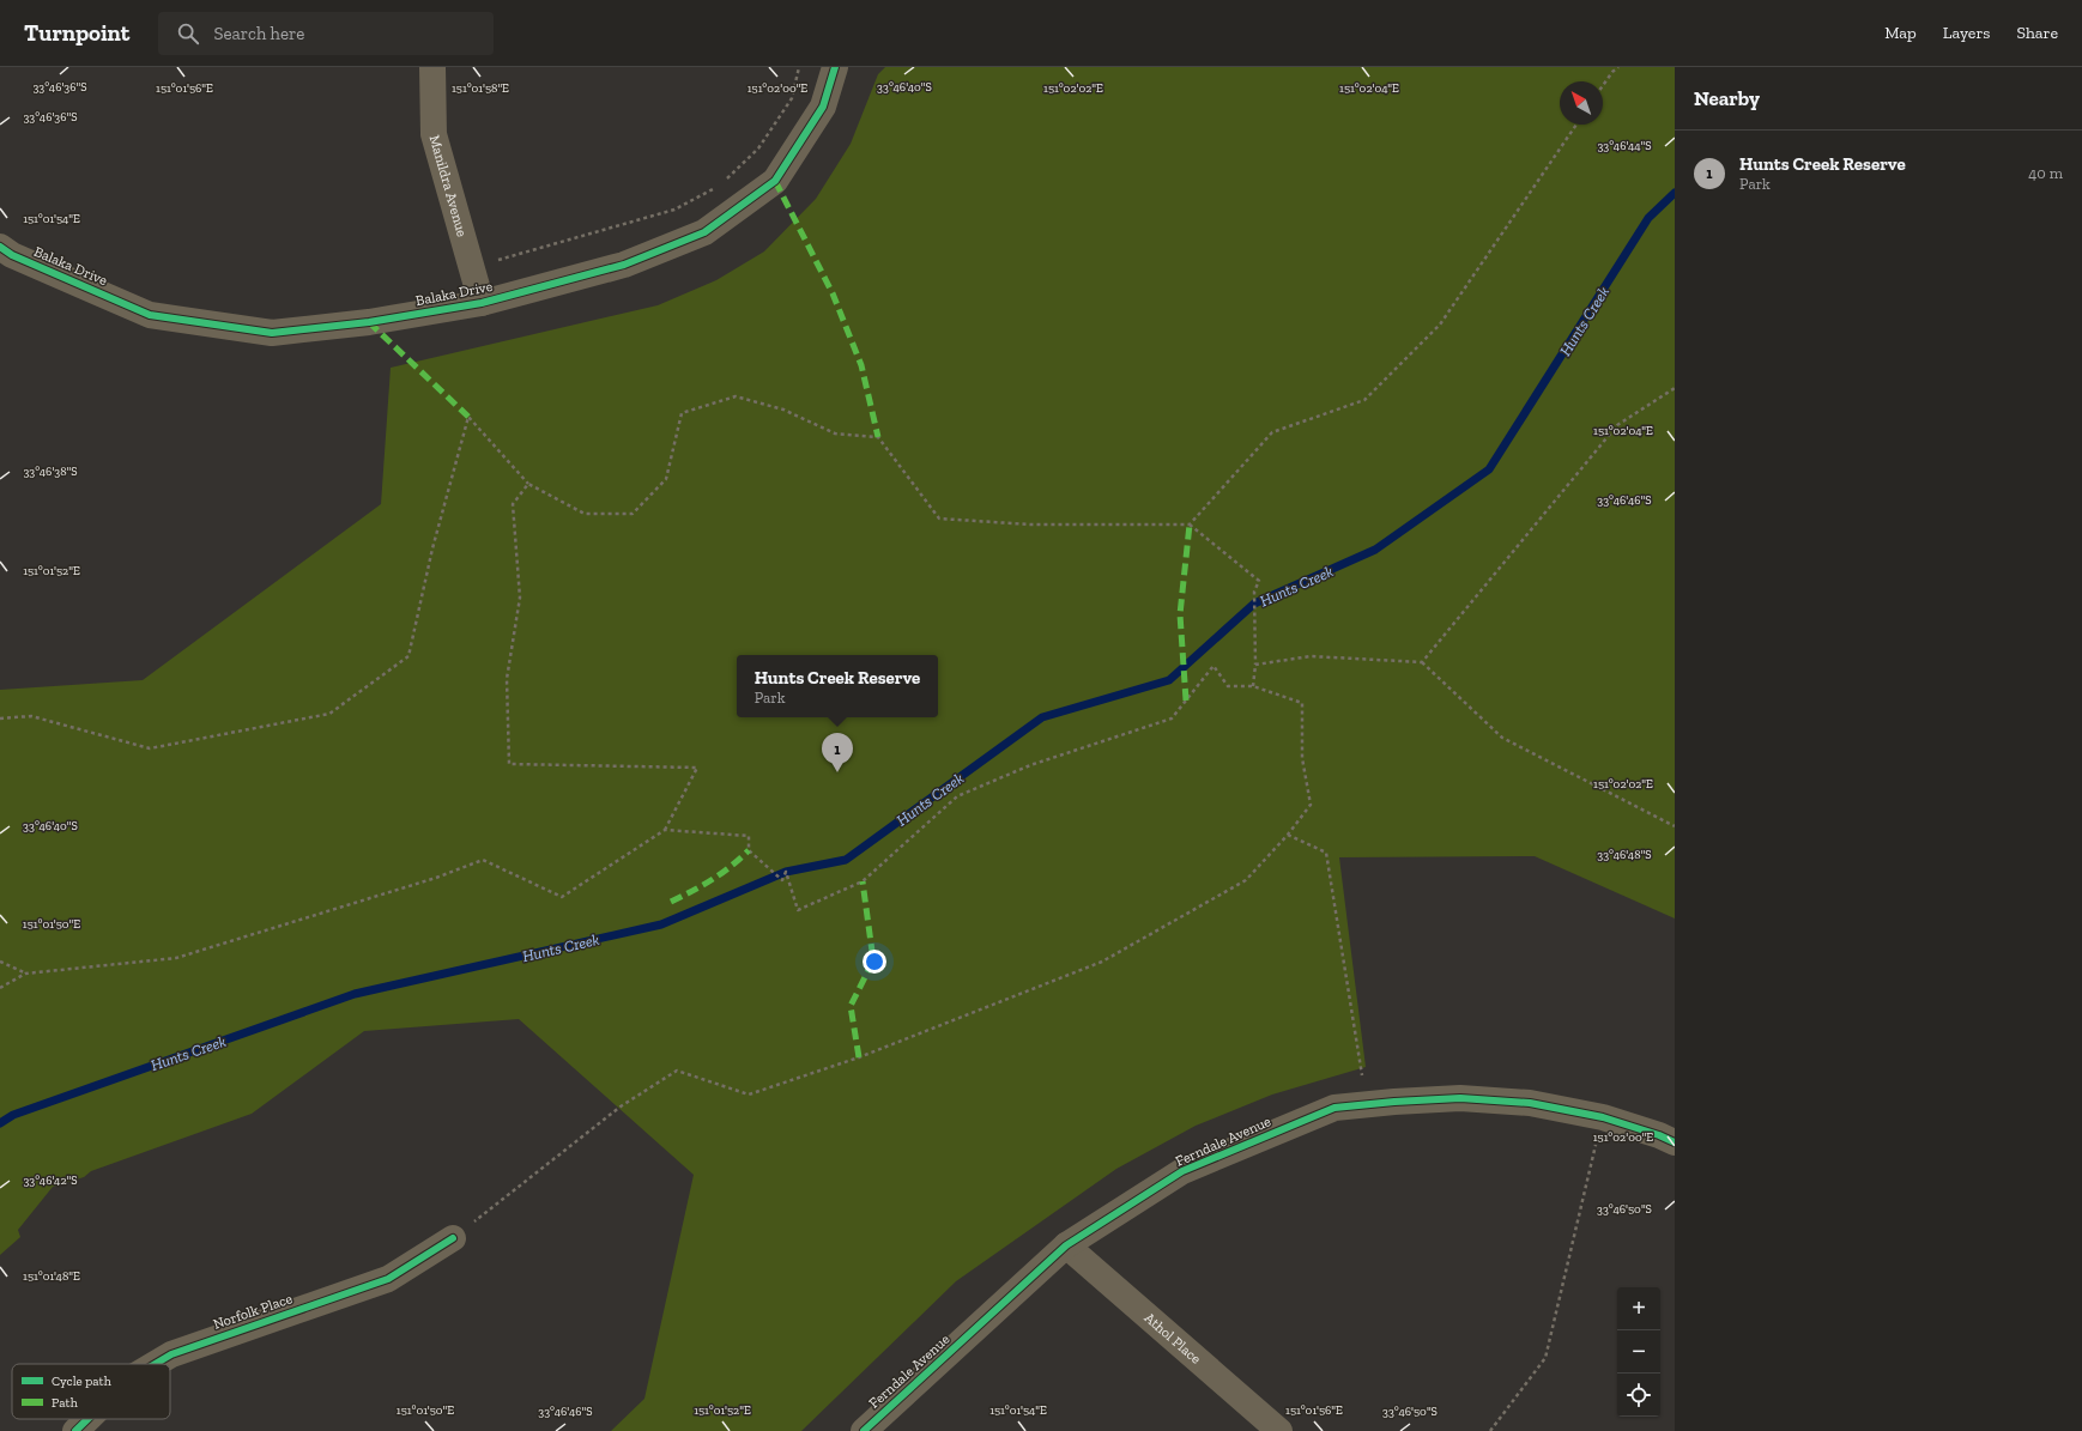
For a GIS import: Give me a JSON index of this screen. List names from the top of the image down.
{
  "streets": {
    "street": [
      "Manildra Avenue",
      "Balaka Drive",
      "Ferndale Avenue",
      "Norfolk Place",
      "Athol Place"
    ]
  },
  "crossings": [
    ["Manildra Avenue", "Balaka Drive"],
    ["Ferndale Avenue", "Athol Place"]
  ],
  "water": ["Hunts Creek"],
  "legend": ["Cycle path", "Path"],
  "north": "top left",
  "page": {
    "header": "Turnpoint",
    "search": "Search here",
    "nav": ["Map", "Layers", "Share"],
    "heading": "Nearby",
    "list": [
      {
        "mark": "1",
        "name": "Hunts Creek Reserve",
        "note": "Park",
        "value": "40 m"
      }
    ],
    "popup": ["Hunts Creek Reserve", "Park"],
    "pins": "1",
    "map_buttons": ["+", "−"]
  },
  "coordinates": [
    "33°46'36\"S",
    "33°46'40\"S",
    "151°01'56\"E",
    "151°01'58\"E",
    "151°02'02\"E",
    "151°02'00\"E",
    "151°02'04\"E",
    "33°46'44\"S",
    "151°01'54\"E",
    "33°46'38\"S",
    "33°46'46\"S",
    "151°01'52\"E",
    "33°46'48\"S",
    "151°01'50\"E",
    "33°46'42\"S",
    "33°46'50\"S",
    "151°01'48\"E"
  ]
}
